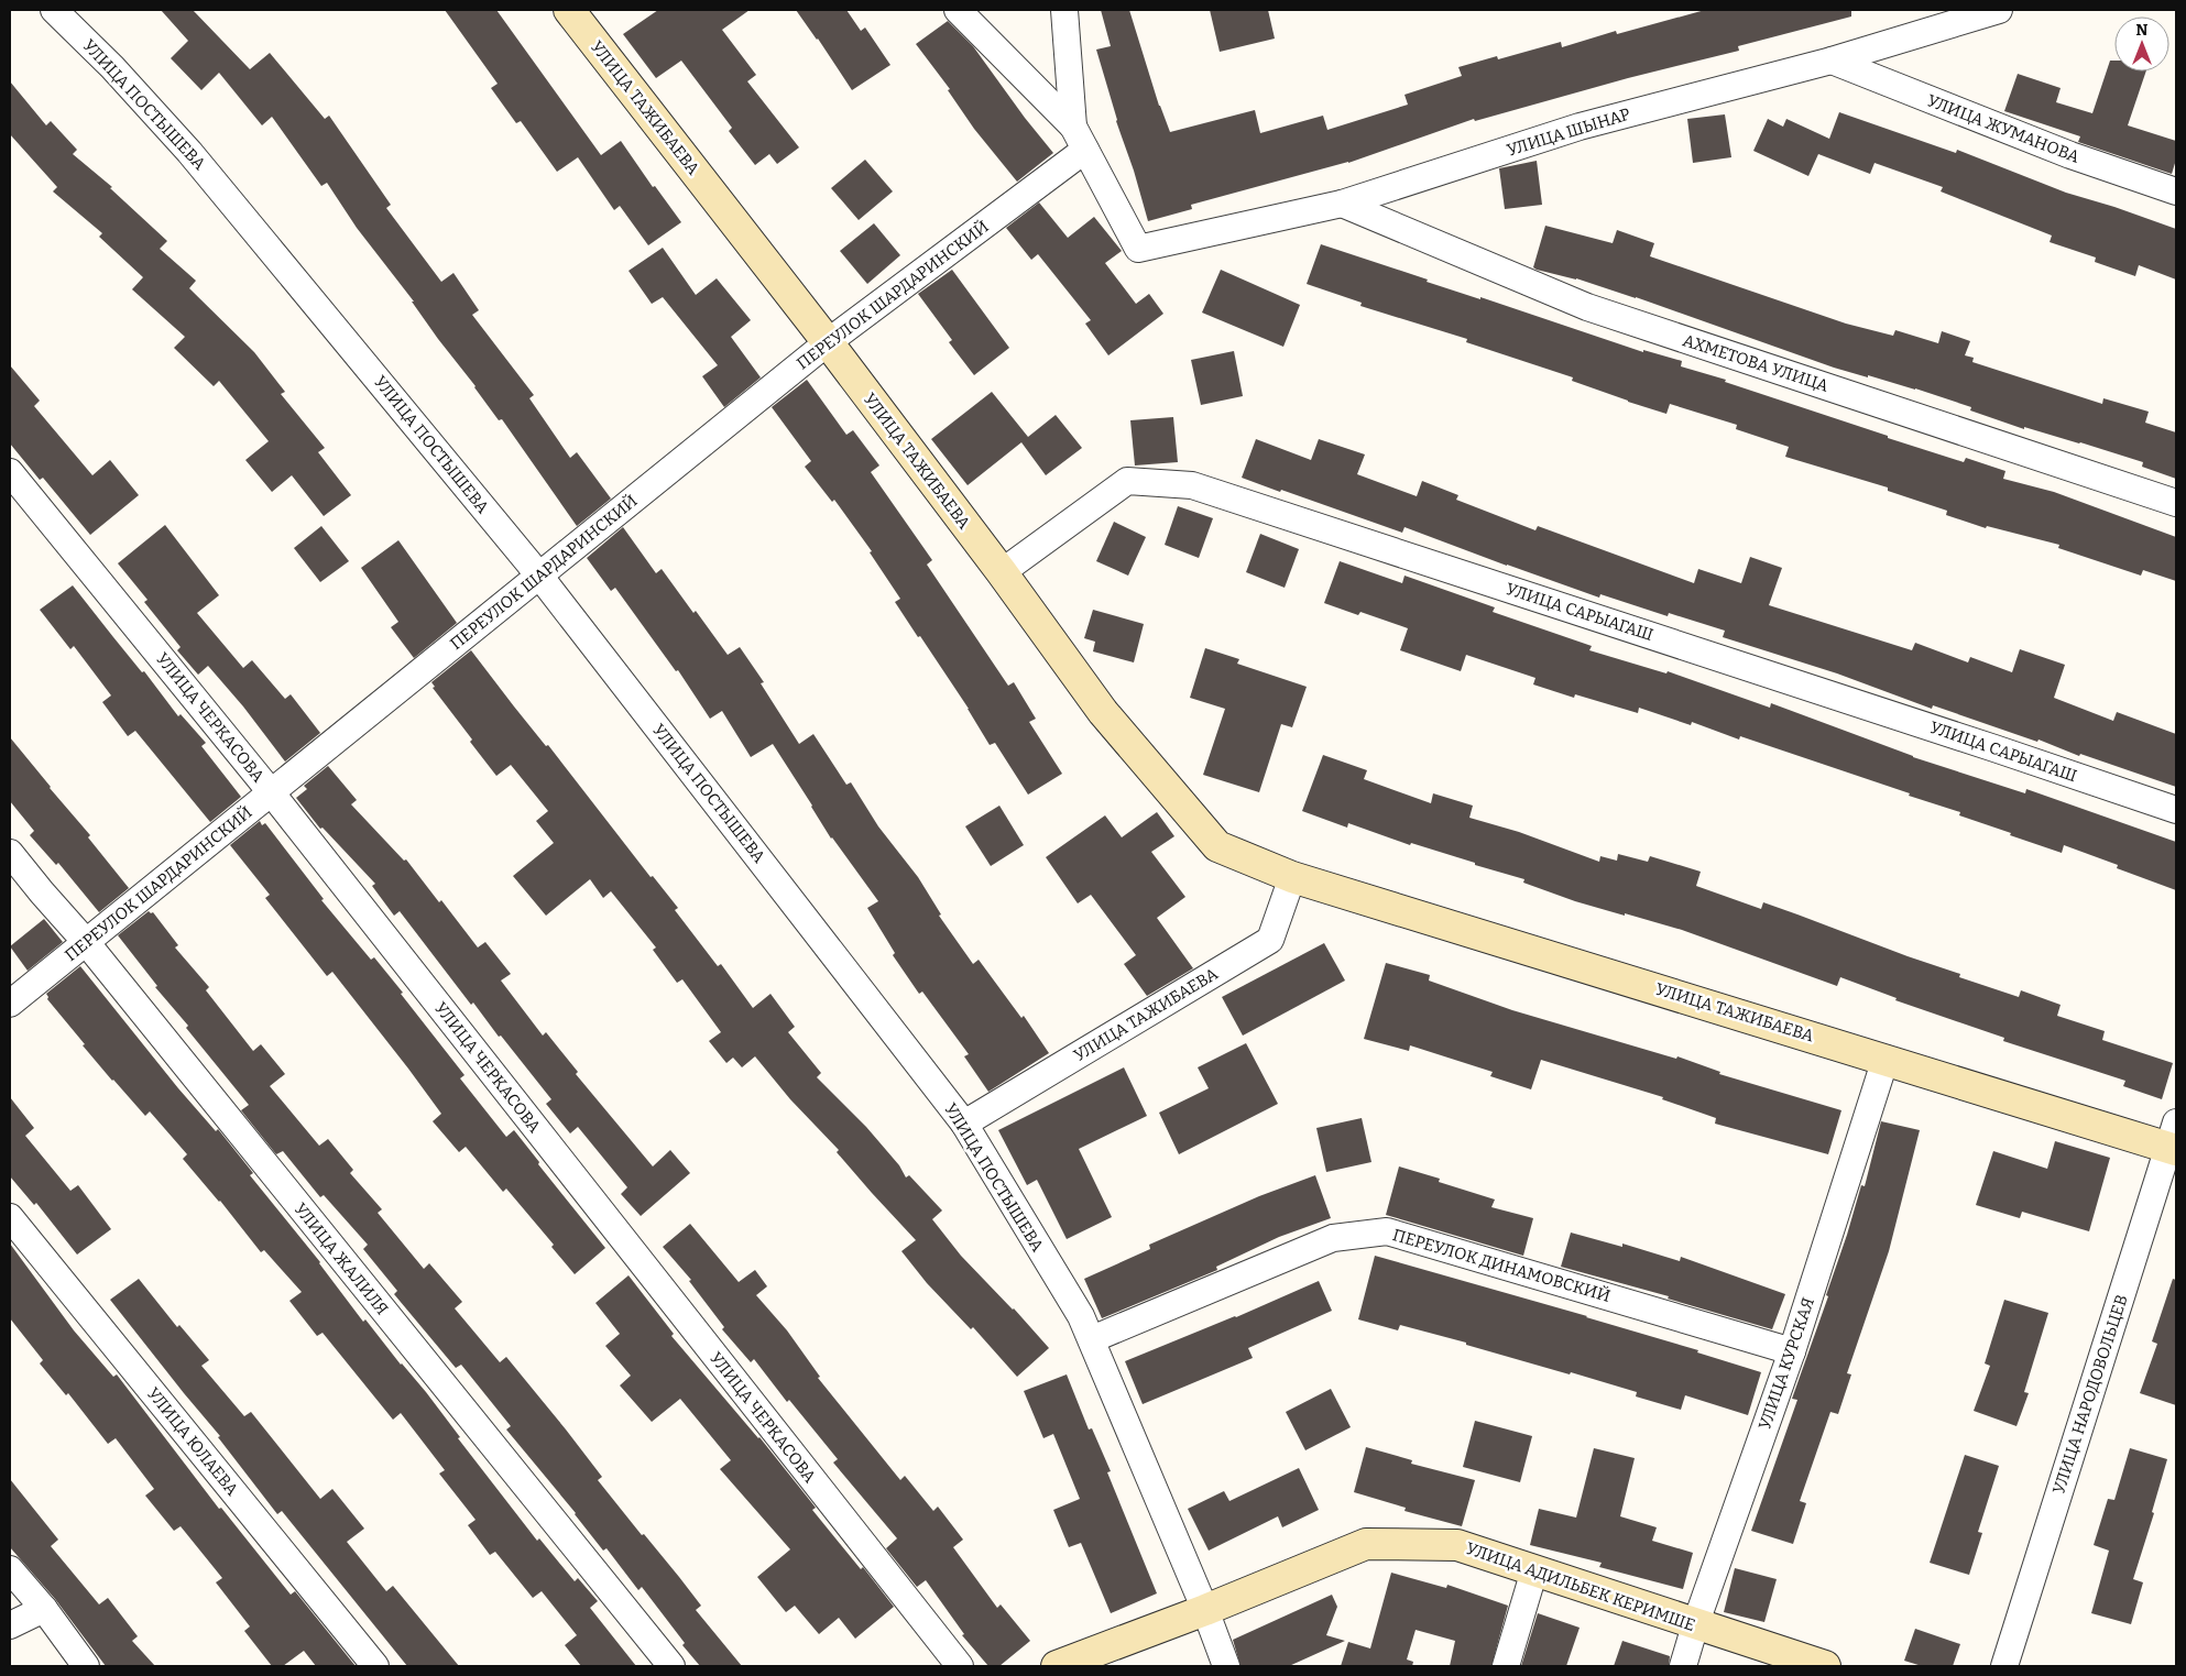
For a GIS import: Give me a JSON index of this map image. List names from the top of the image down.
{
  "streets": {
    "street": [
      "УЛИЦА ПОСТЫШЕВА",
      "УЛИЦА ТАЖИБАЕВА",
      "УЛИЦА ЖУМАНОВА",
      "УЛИЦА ШЫНАР",
      "ПЕРЕУЛОК ШАРДАРИНСКИЙ",
      "АХМЕТОВА УЛИЦА",
      "УЛИЦА САРЫАГАШ",
      "УЛИЦА ЧЕРКАСОВА",
      "УЛИЦА ЖАЛИЛЯ",
      "ПЕРЕУЛОК ДИНАМОВСКИЙ",
      "УЛИЦА КУРСКАЯ",
      "УЛИЦА НАРОДОВОЛЬЦЕВ",
      "УЛИЦА ЮЛАЕВА",
      "УЛИЦА АДИЛЬБЕК КЕРИМШЕ"
    ]
  },
  "crossings": [
    ["УЛИЦА ПОСТЫШЕВА", "УЛИЦА ТАЖИБАЕВА"],
    ["УЛИЦА ПОСТЫШЕВА", "ПЕРЕУЛОК ШАРДАРИНСКИЙ"],
    ["УЛИЦА ПОСТЫШЕВА", "ПЕРЕУЛОК ДИНАМОВСКИЙ"],
    ["УЛИЦА ПОСТЫШЕВА", "УЛИЦА АДИЛЬБЕК КЕРИМШЕ"],
    ["УЛИЦА ТАЖИБАЕВА", "ПЕРЕУЛОК ШАРДАРИНСКИЙ"],
    ["УЛИЦА ТАЖИБАЕВА", "УЛИЦА САРЫАГАШ"],
    ["УЛИЦА ТАЖИБАЕВА", "УЛИЦА КУРСКАЯ"],
    ["УЛИЦА ТАЖИБАЕВА", "УЛИЦА НАРОДОВОЛЬЦЕВ"],
    ["УЛИЦА ЖУМАНОВА", "УЛИЦА ШЫНАР"],
    ["УЛИЦА ШЫНАР", "ПЕРЕУЛОК ШАРДАРИНСКИЙ"],
    ["УЛИЦА ШЫНАР", "АХМЕТОВА УЛИЦА"],
    ["ПЕРЕУЛОК ШАРДАРИНСКИЙ", "УЛИЦА ЧЕРКАСОВА"],
    ["ПЕРЕУЛОК ШАРДАРИНСКИЙ", "УЛИЦА ЖАЛИЛЯ"],
    ["ПЕРЕУЛОК ДИНАМОВСКИЙ", "УЛИЦА КУРСКАЯ"],
    ["УЛИЦА КУРСКАЯ", "УЛИЦА АДИЛЬБЕК КЕРИМШЕ"]
  ],
  "north": "top"
}
